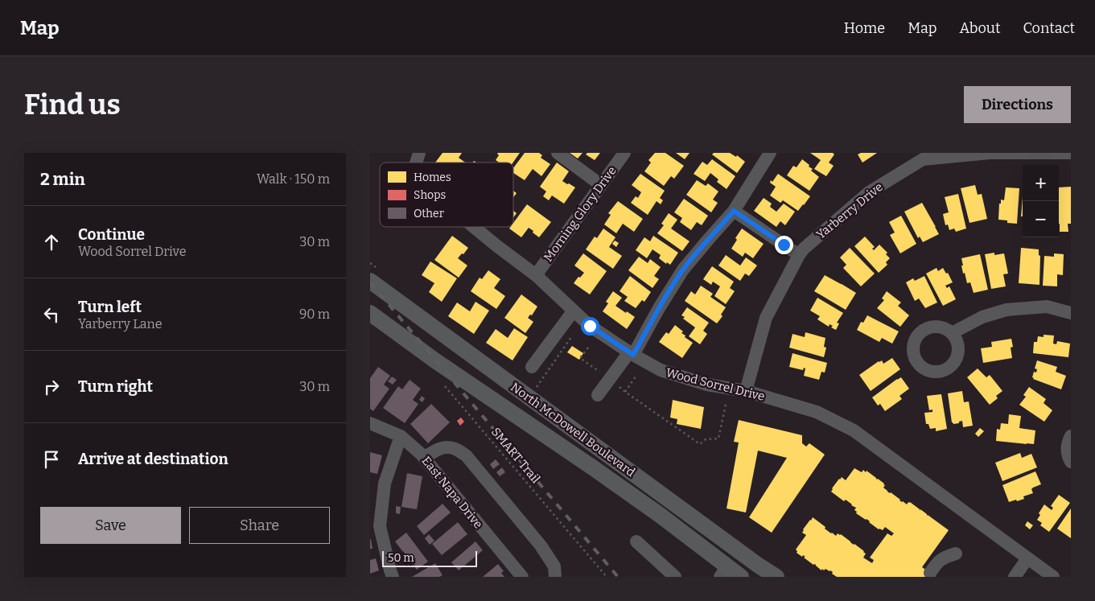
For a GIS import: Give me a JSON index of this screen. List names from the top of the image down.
{
  "streets": {
    "main road": ["North McDowell Boulevard"],
    "street": [
      "Yarberry Drive",
      "Morning Glory Drive",
      "Wood Sorrel Drive",
      "East Napa Drive"
    ],
    "path": ["SMART Trail"]
  },
  "crossings": [
    ["Yarberry Drive", "Wood Sorrel Drive"],
    ["Morning Glory Drive", "Wood Sorrel Drive"]
  ],
  "legend": ["Homes", "Shops", "Other"],
  "scale_bar": "50 m",
  "page": {
    "header": "Map",
    "nav": [
      "Home",
      "Map",
      "About",
      "Contact"
    ],
    "buttons": [
      "Directions",
      ["Save", "Share"]
    ],
    "title": "Find us",
    "heading": ["2 min", "Walk · 150 m"],
    "map_buttons": ["+", "−"],
    "list": [
      ["Continue", "Wood Sorrel Drive", "30 m"],
      ["Turn left", "Yarberry Lane", "90 m"],
      ["Turn right", "30 m"],
      "Arrive at destination"
    ],
    "scale": "50 m"
  }
}
